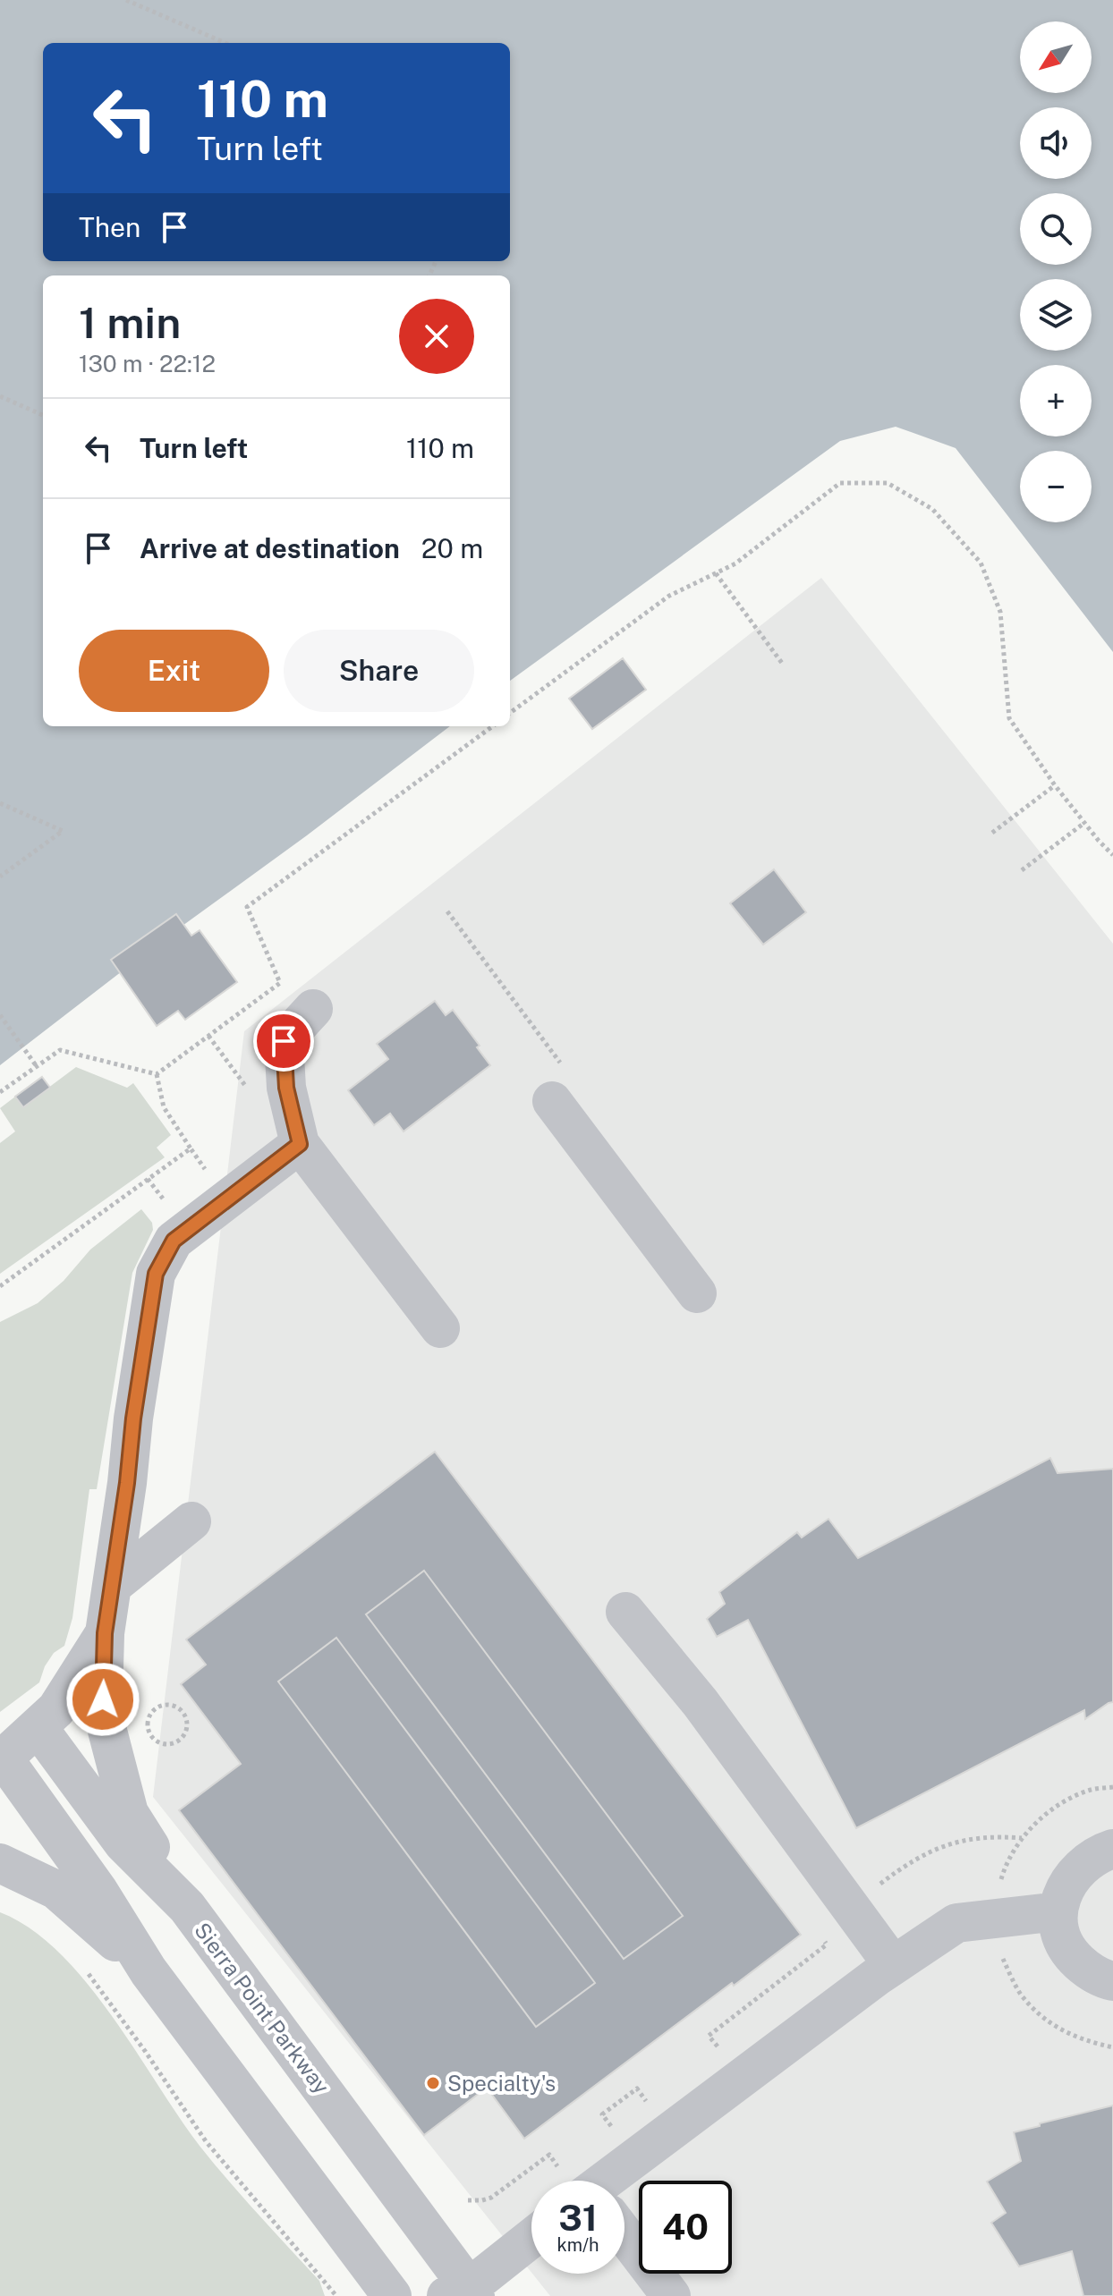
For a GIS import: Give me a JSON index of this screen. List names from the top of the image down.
{
  "streets": {
    "street": ["Sierra Point Parkway"]
  },
  "places": ["Specialty's"],
  "north": "bottom left",
  "page": {
    "map_buttons": ["+", "−"],
    "turn": ["110 m", "Turn left"],
    "then": "Then",
    "heading": ["1 min", "130 m · 22:12"],
    "list": [
      {
        "name": "Turn left",
        "value": "110 m"
      },
      {
        "name": "Arrive at destination",
        "value": "20 m"
      }
    ],
    "buttons": ["Exit", "Share"],
    "speed": "31 km/h",
    "limit": "40"
  }
}
